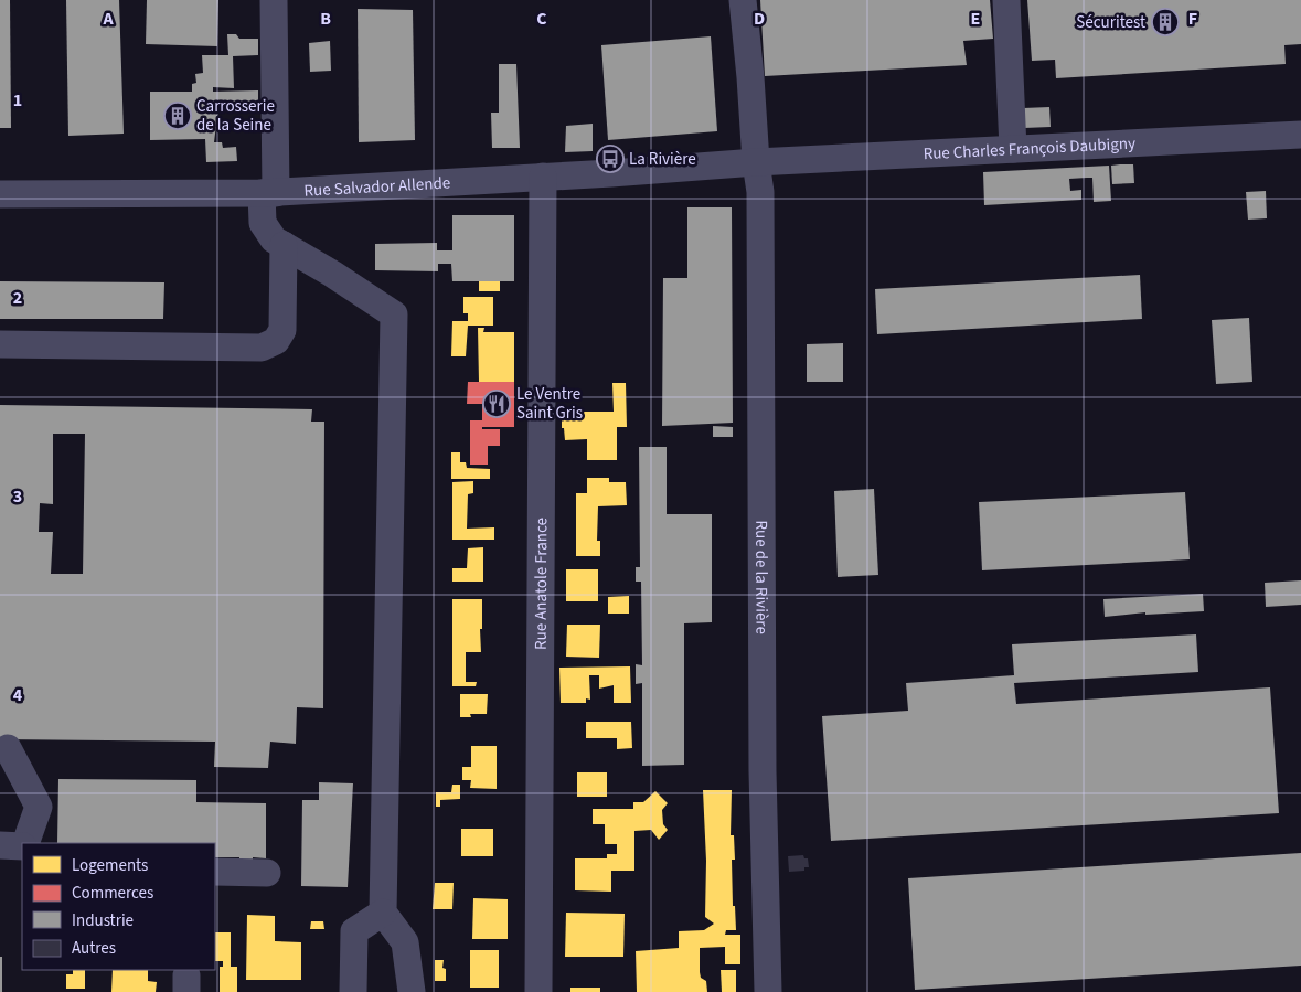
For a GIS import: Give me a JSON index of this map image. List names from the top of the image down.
{
  "streets": {
    "street": [
      "Rue Charles François Daubigny",
      "Rue Salvador Allende",
      "Rue de la Rivière",
      "Rue Anatole France"
    ]
  },
  "crossings": [
    ["Rue Charles François Daubigny", "Rue Salvador Allende"],
    ["Rue Charles François Daubigny", "Rue de la Rivière"],
    ["Rue Salvador Allende", "Rue de la Rivière"],
    ["Rue Salvador Allende", "Rue Anatole France"]
  ],
  "places": {
    "building": ["Sécuritest", "Carrosserie de la Seine"],
    "bus stop": ["La Rivière"],
    "restaurant": ["Le Ventre Saint Gris"]
  },
  "legend": [
    "Logements",
    "Commerces",
    "Industrie",
    "Autres"
  ],
  "grid": {
    "columns": [
      "A",
      "B",
      "C",
      "D",
      "E",
      "F"
    ],
    "rows": [
      "1",
      "2",
      "3",
      "4"
    ]
  }
}
